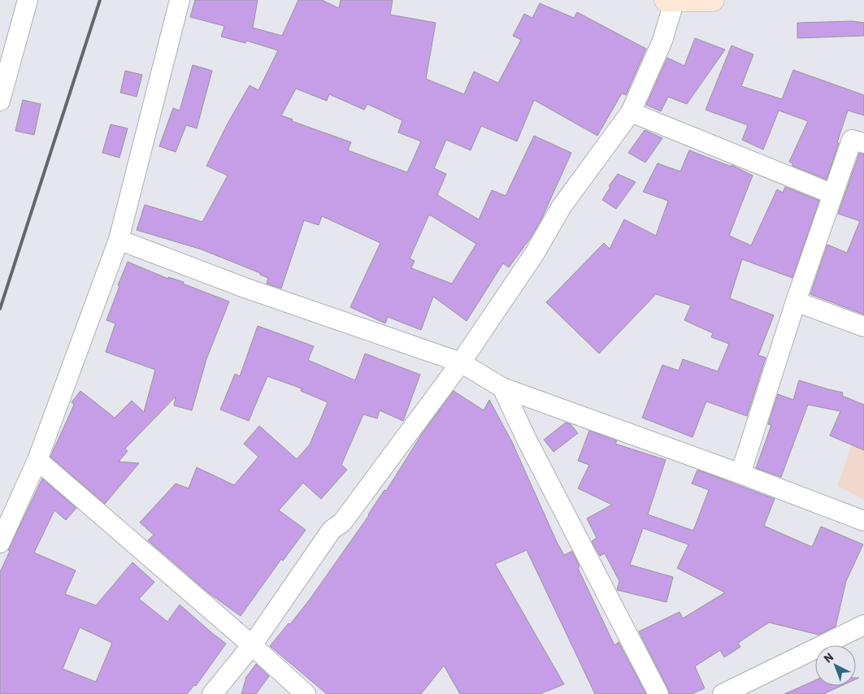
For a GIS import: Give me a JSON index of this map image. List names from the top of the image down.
{
  "north": "top left"
}
